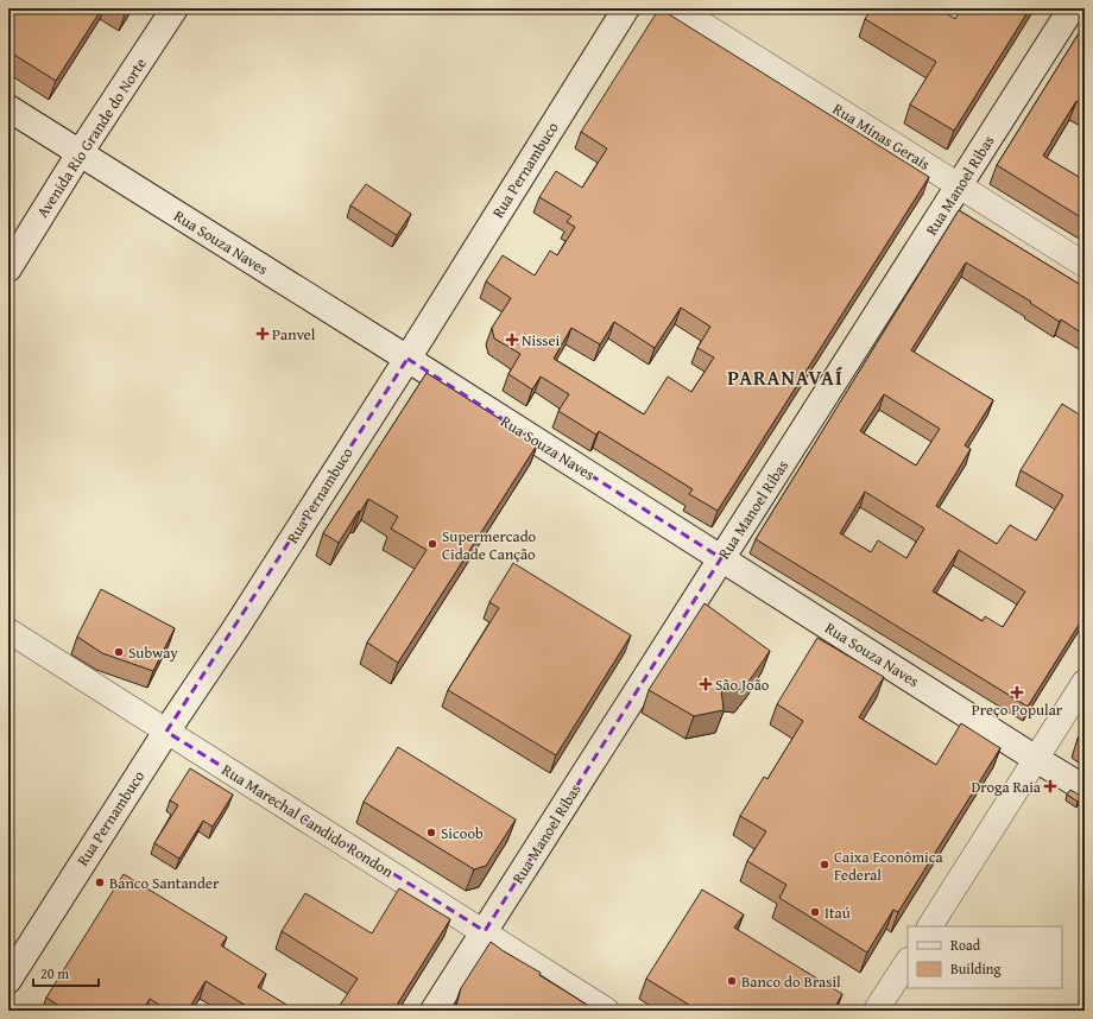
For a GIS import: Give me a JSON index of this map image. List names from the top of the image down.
{
  "streets": {
    "street": [
      "Rua Minas Gerais",
      "Avenida Rio Grande do Norte",
      "Rua Pernambuco",
      "Rua Manoel Ribas",
      "Rua Souza Naves",
      "Rua Marechal Candido Rondon"
    ]
  },
  "crossings": [
    ["Rua Minas Gerais", "Rua Manoel Ribas"],
    ["Avenida Rio Grande do Norte", "Rua Souza Naves"],
    ["Rua Pernambuco", "Rua Souza Naves"],
    ["Rua Pernambuco", "Rua Marechal Candido Rondon"],
    ["Rua Manoel Ribas", "Rua Souza Naves"],
    ["Rua Manoel Ribas", "Rua Marechal Candido Rondon"]
  ],
  "districts": ["PARANAVAÍ"],
  "places": {
    "health": [
      "Panvel",
      "Nissei",
      "São João",
      "Preço Popular",
      "Droga Raia"
    ],
    "other": [
      "Supermercado Cidade Canção",
      "Subway",
      "Sicoob",
      "Caixa Econômica Federal",
      "Banco Santander",
      "Itaú",
      "Banco do Brasil"
    ]
  },
  "legend": ["Road", "Building"],
  "scale_bar": "20 m"
}
